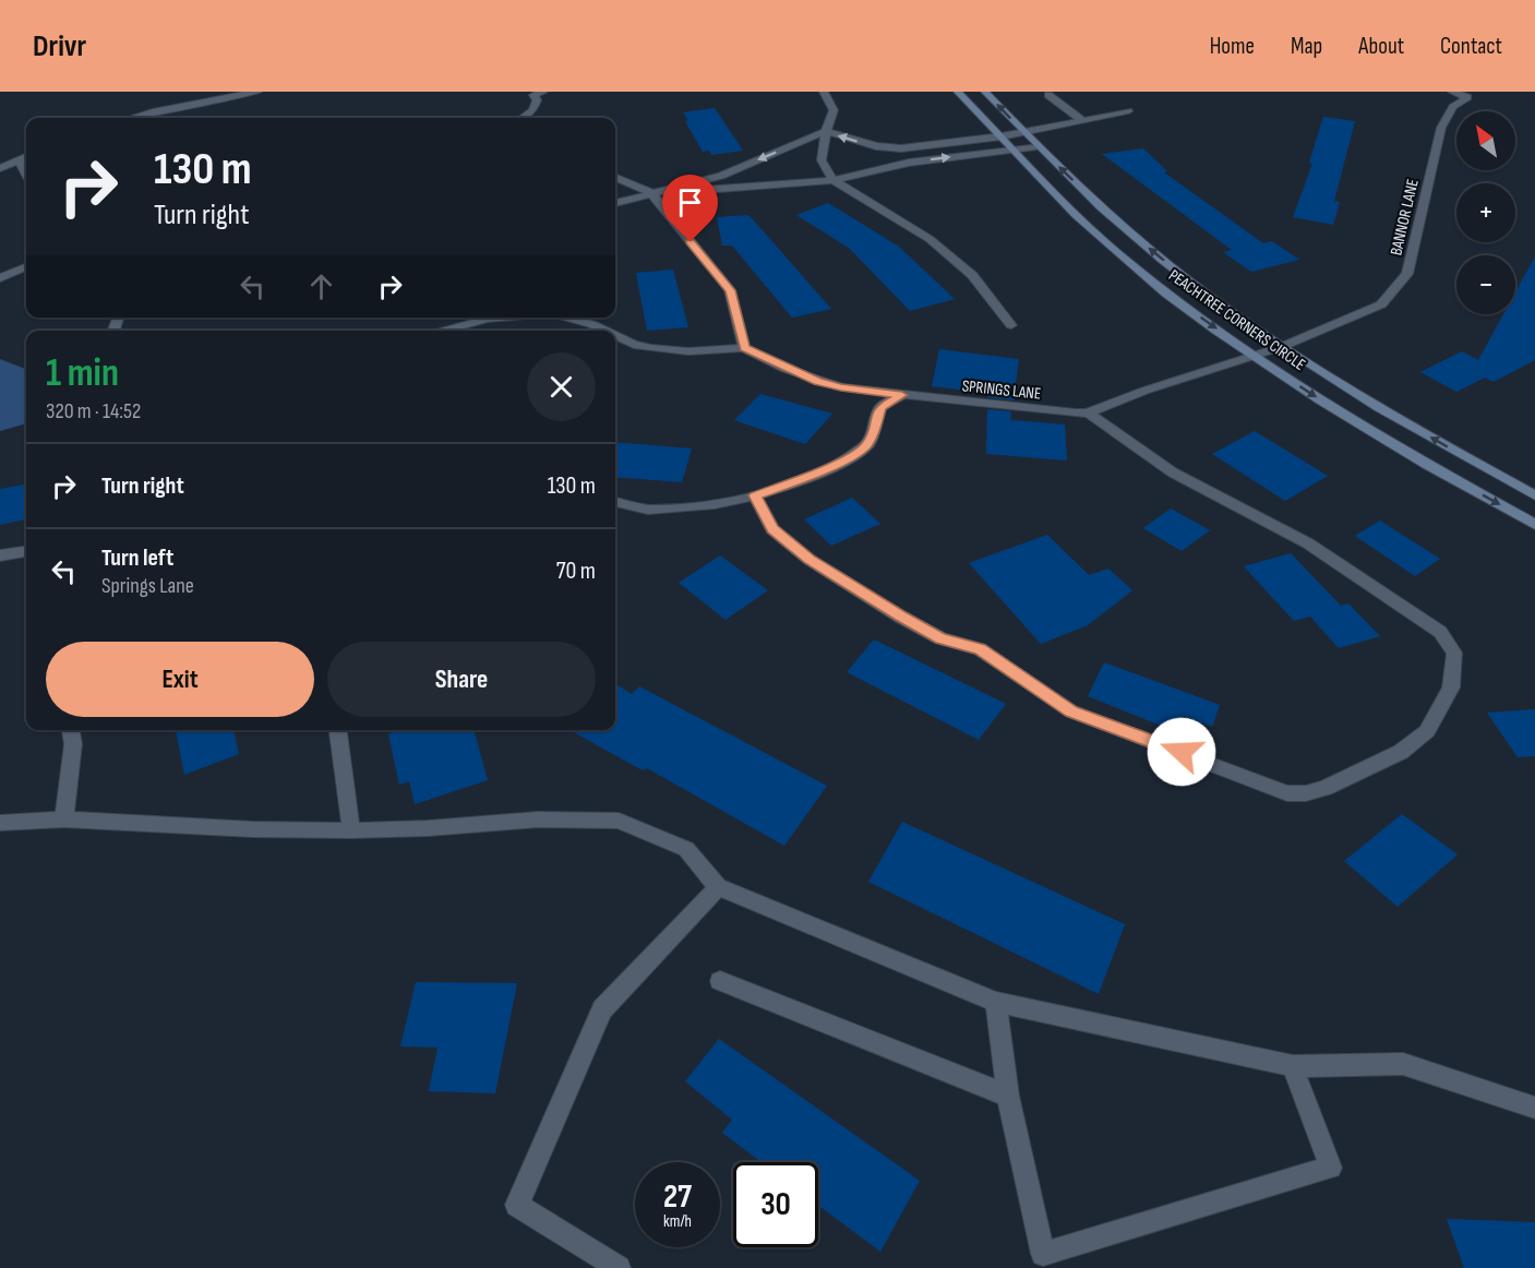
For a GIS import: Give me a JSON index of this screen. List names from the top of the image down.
{
  "streets": {
    "street": ["BANNOR LANE", "PEACHTREE CORNERS CIRCLE", "SPRINGS LANE"]
  },
  "crossings": [
    ["BANNOR LANE", "PEACHTREE CORNERS CIRCLE"],
    ["BANNOR LANE", "SPRINGS LANE"],
    ["PEACHTREE CORNERS CIRCLE", "SPRINGS LANE"]
  ],
  "north": "top left",
  "page": {
    "header": "Drivr",
    "nav": [
      "Home",
      "Map",
      "About",
      "Contact"
    ],
    "map_buttons": ["+", "−"],
    "turn": ["130 m", "Turn right"],
    "heading": ["1 min", "320 m · 14:52"],
    "list": [
      {
        "name": "Turn right",
        "value": "130 m"
      },
      {
        "name": "Turn left",
        "note": "Springs Lane",
        "value": "70 m"
      }
    ],
    "buttons": ["Exit", "Share"],
    "speed": "27 km/h",
    "limit": "30"
  }
}
